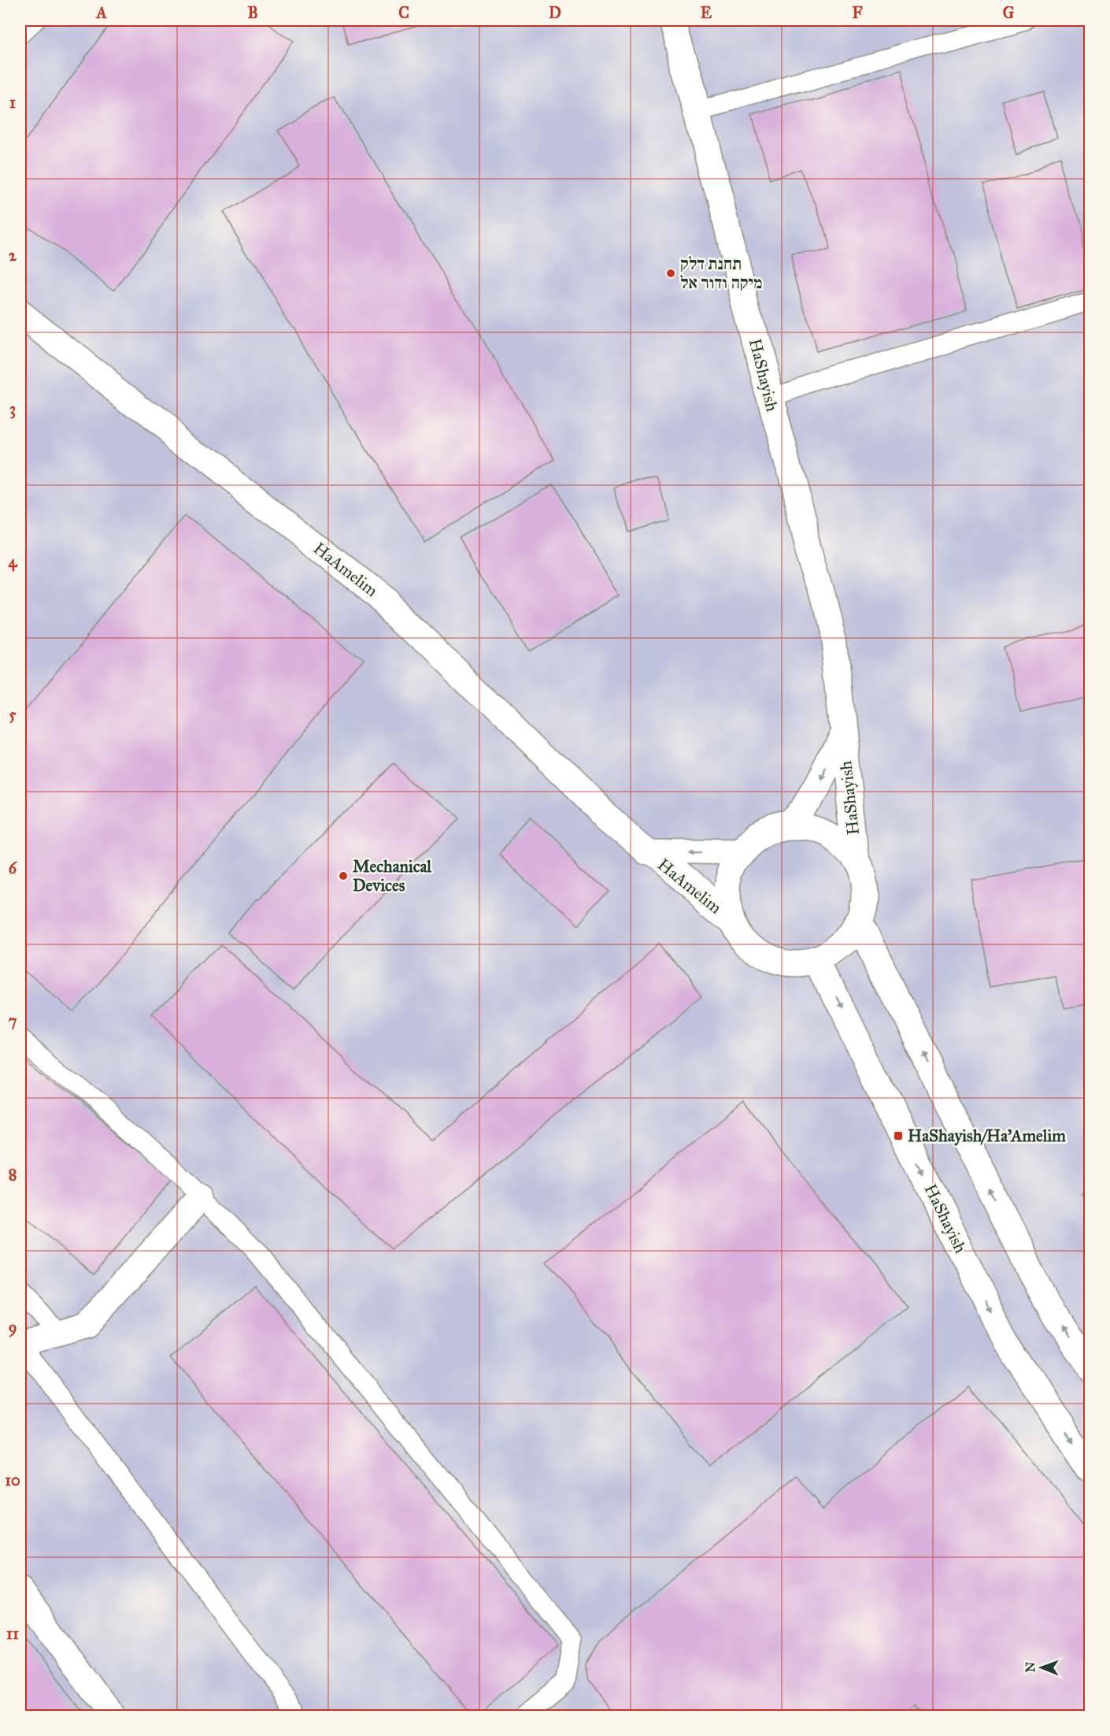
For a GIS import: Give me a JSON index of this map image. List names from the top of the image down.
{
  "streets": {
    "street": ["HaShayish", "HaAmelim"]
  },
  "crossings": [
    ["HaShayish", "HaAmelim"]
  ],
  "places": {
    "other": ["תחנת דלק מיקה ודור אל", "Mechanical Devices"],
    "transit": ["HaShayish/Ha'Amelim"]
  },
  "north": "left",
  "grid": {
    "columns": [
      "A",
      "B",
      "C",
      "D",
      "E",
      "F",
      "G"
    ],
    "rows": [
      "1",
      "2",
      "3",
      "4",
      "5",
      "6",
      "7",
      "8",
      "9",
      "10",
      "11"
    ]
  }
}
